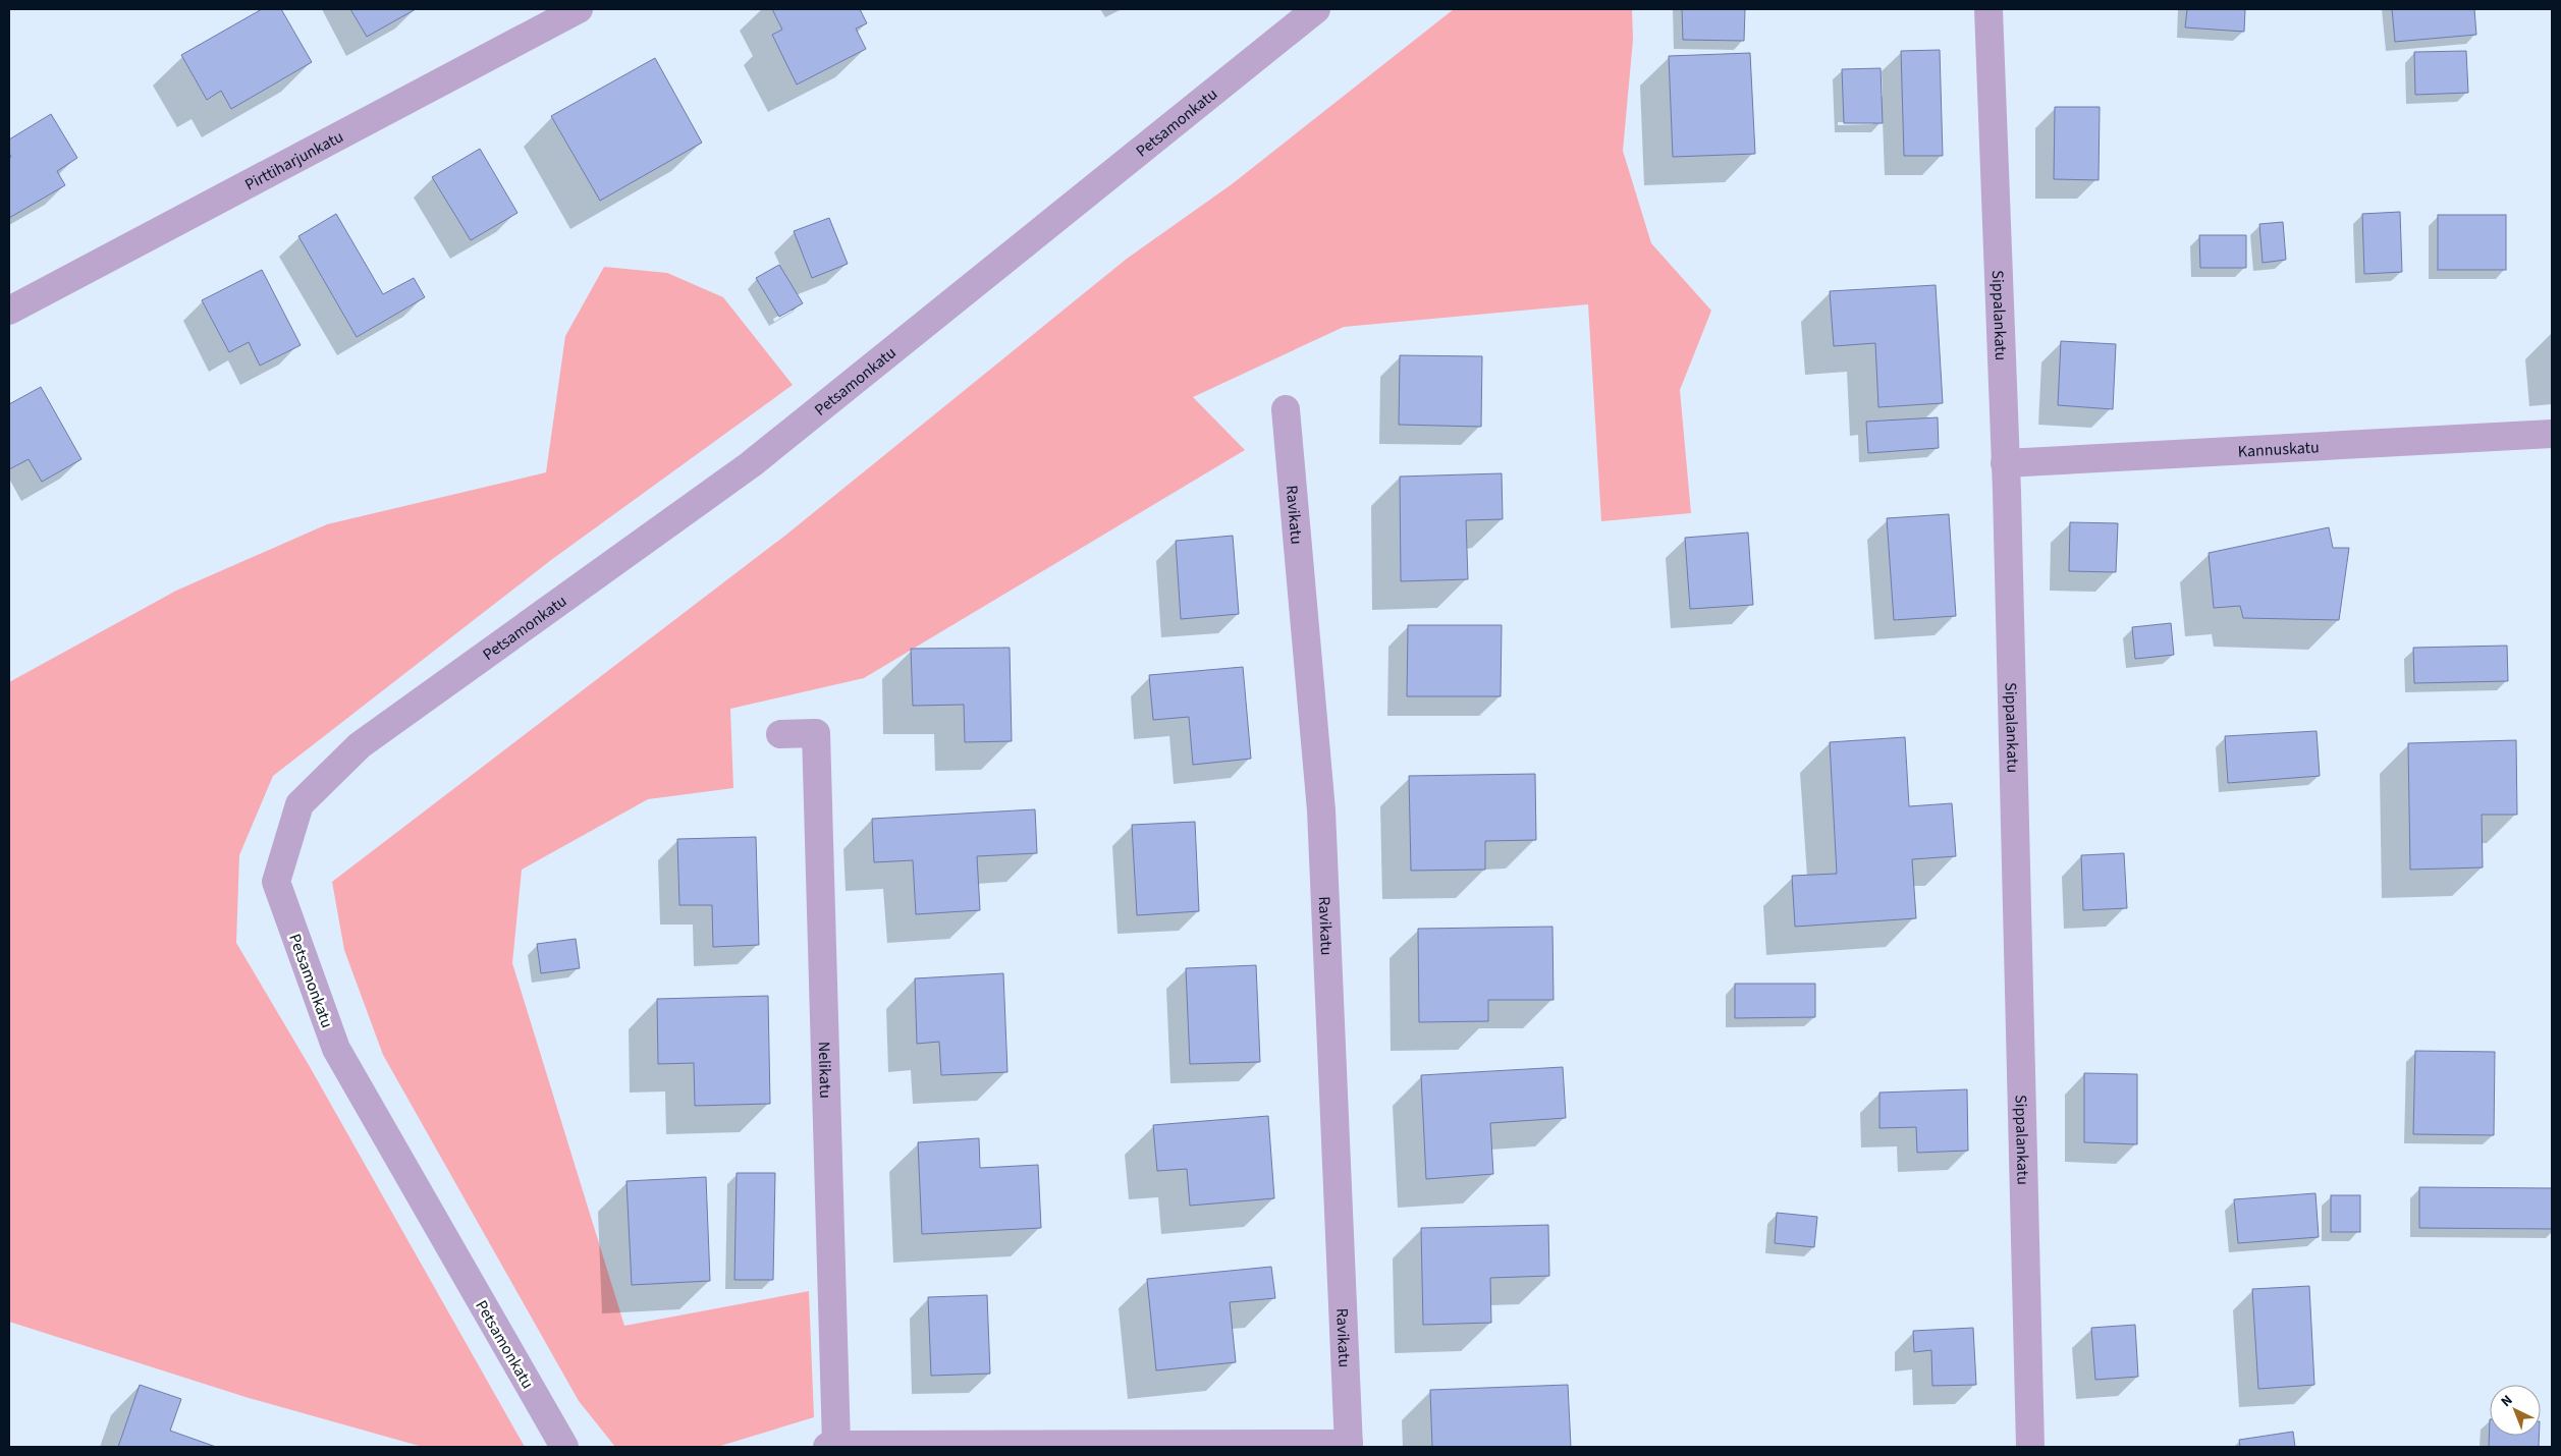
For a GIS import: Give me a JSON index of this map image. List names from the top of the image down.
{
  "streets": {
    "street": [
      "Petsamonkatu",
      "Pirttiharjunkatu",
      "Sippalankatu",
      "Kannuskatu",
      "Ravikatu",
      "Nelikatu"
    ]
  },
  "crossings": [
    ["Sippalankatu", "Kannuskatu"],
    ["Ravikatu", "Nelikatu"]
  ],
  "north": "top left"
}
